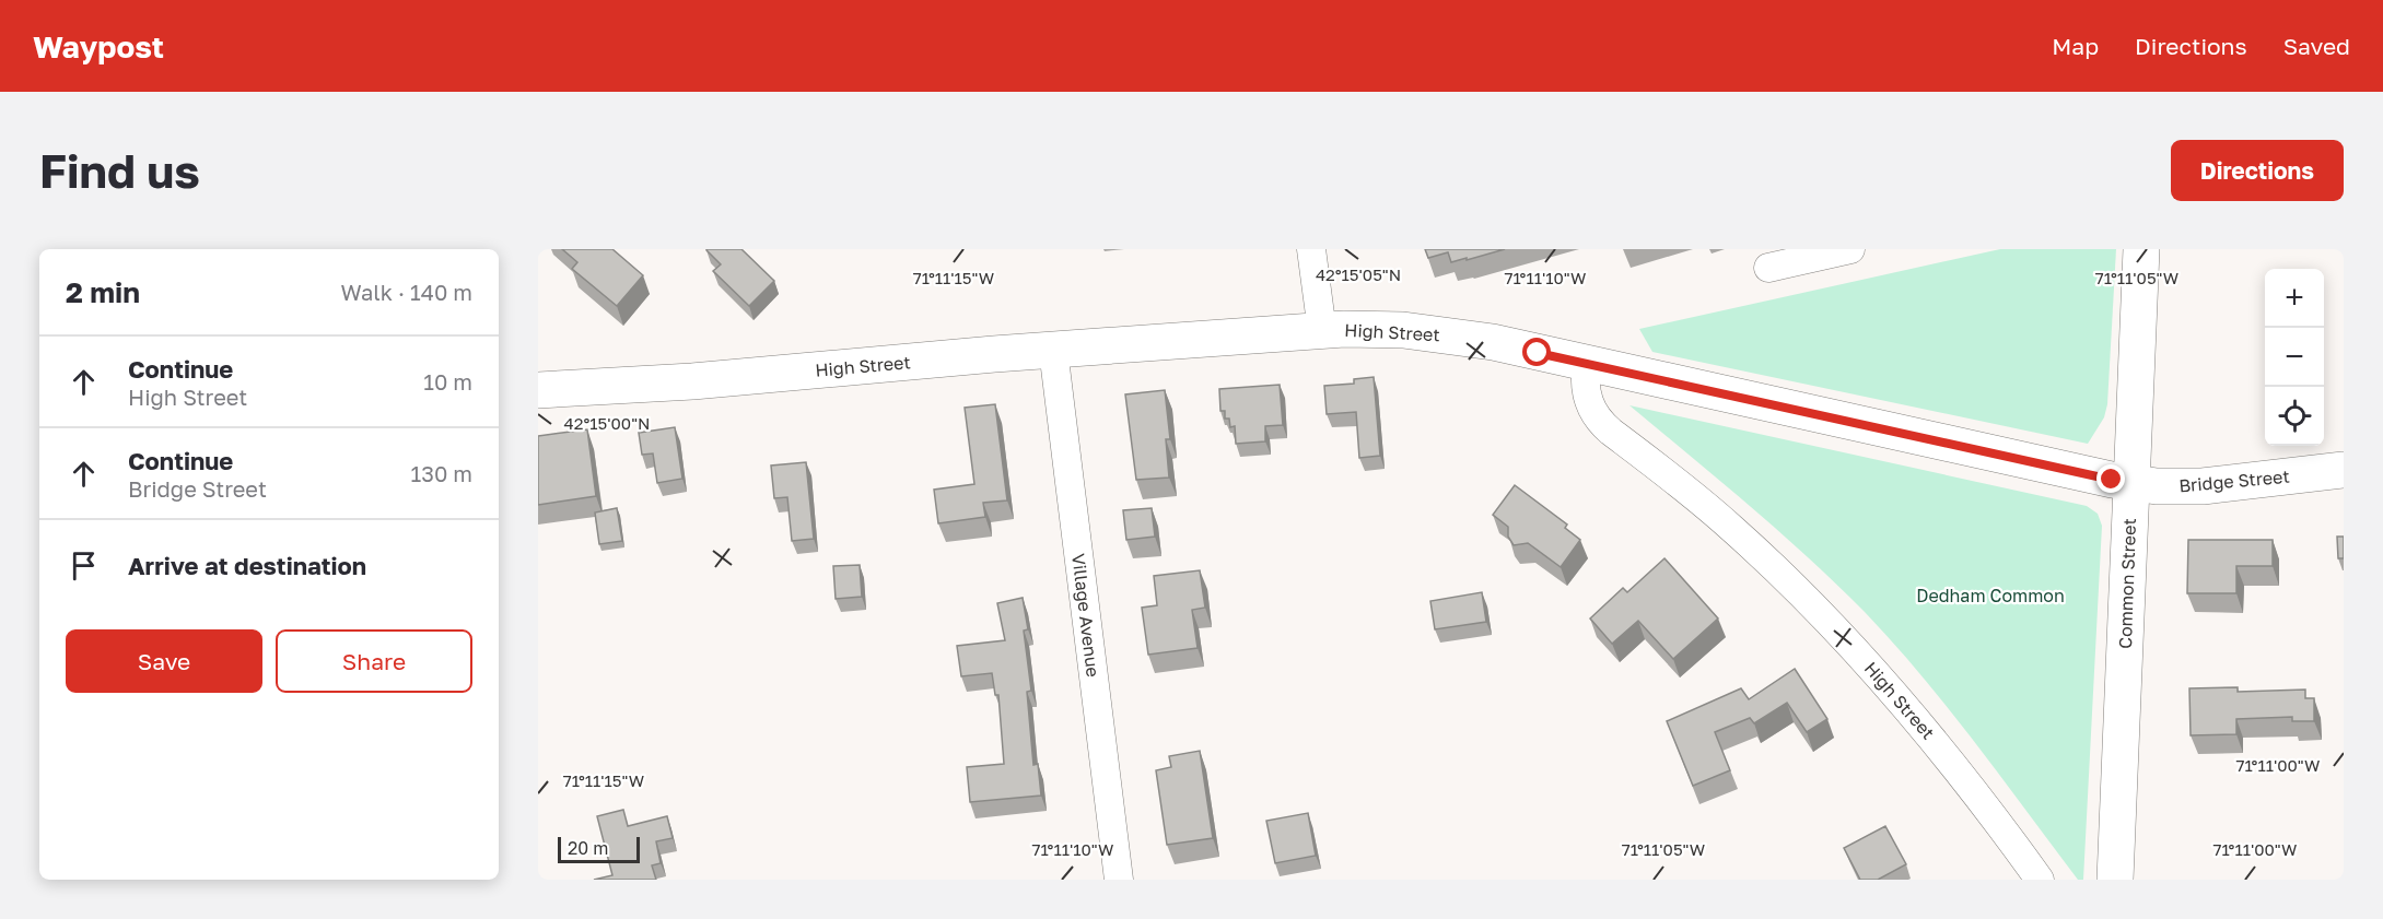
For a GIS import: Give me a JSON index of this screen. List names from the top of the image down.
{
  "streets": {
    "main road": ["High Street", "Bridge Street", "Common Street"],
    "street": ["Village Avenue"]
  },
  "crossings": [
    ["High Street", "Bridge Street"],
    ["High Street", "Village Avenue"],
    ["Bridge Street", "Common Street"]
  ],
  "parks": ["Dedham Common"],
  "scale_bar": "20 m",
  "page": {
    "header": "Waypost",
    "nav": ["Map", "Directions", "Saved"],
    "buttons": [
      "Directions",
      ["Save", "Share"]
    ],
    "title": "Find us",
    "heading": ["2 min", "Walk · 140 m"],
    "map_buttons": ["+", "−"],
    "list": [
      ["Continue", "High Street", "10 m"],
      ["Continue", "Bridge Street", "130 m"],
      "Arrive at destination"
    ],
    "scale": "20 m"
  },
  "coordinates": [
    "42°15'05\"N",
    "71°11'15\"W",
    "71°11'10\"W",
    "71°11'05\"W",
    "42°15'00\"N",
    "71°11'00\"W"
  ]
}
